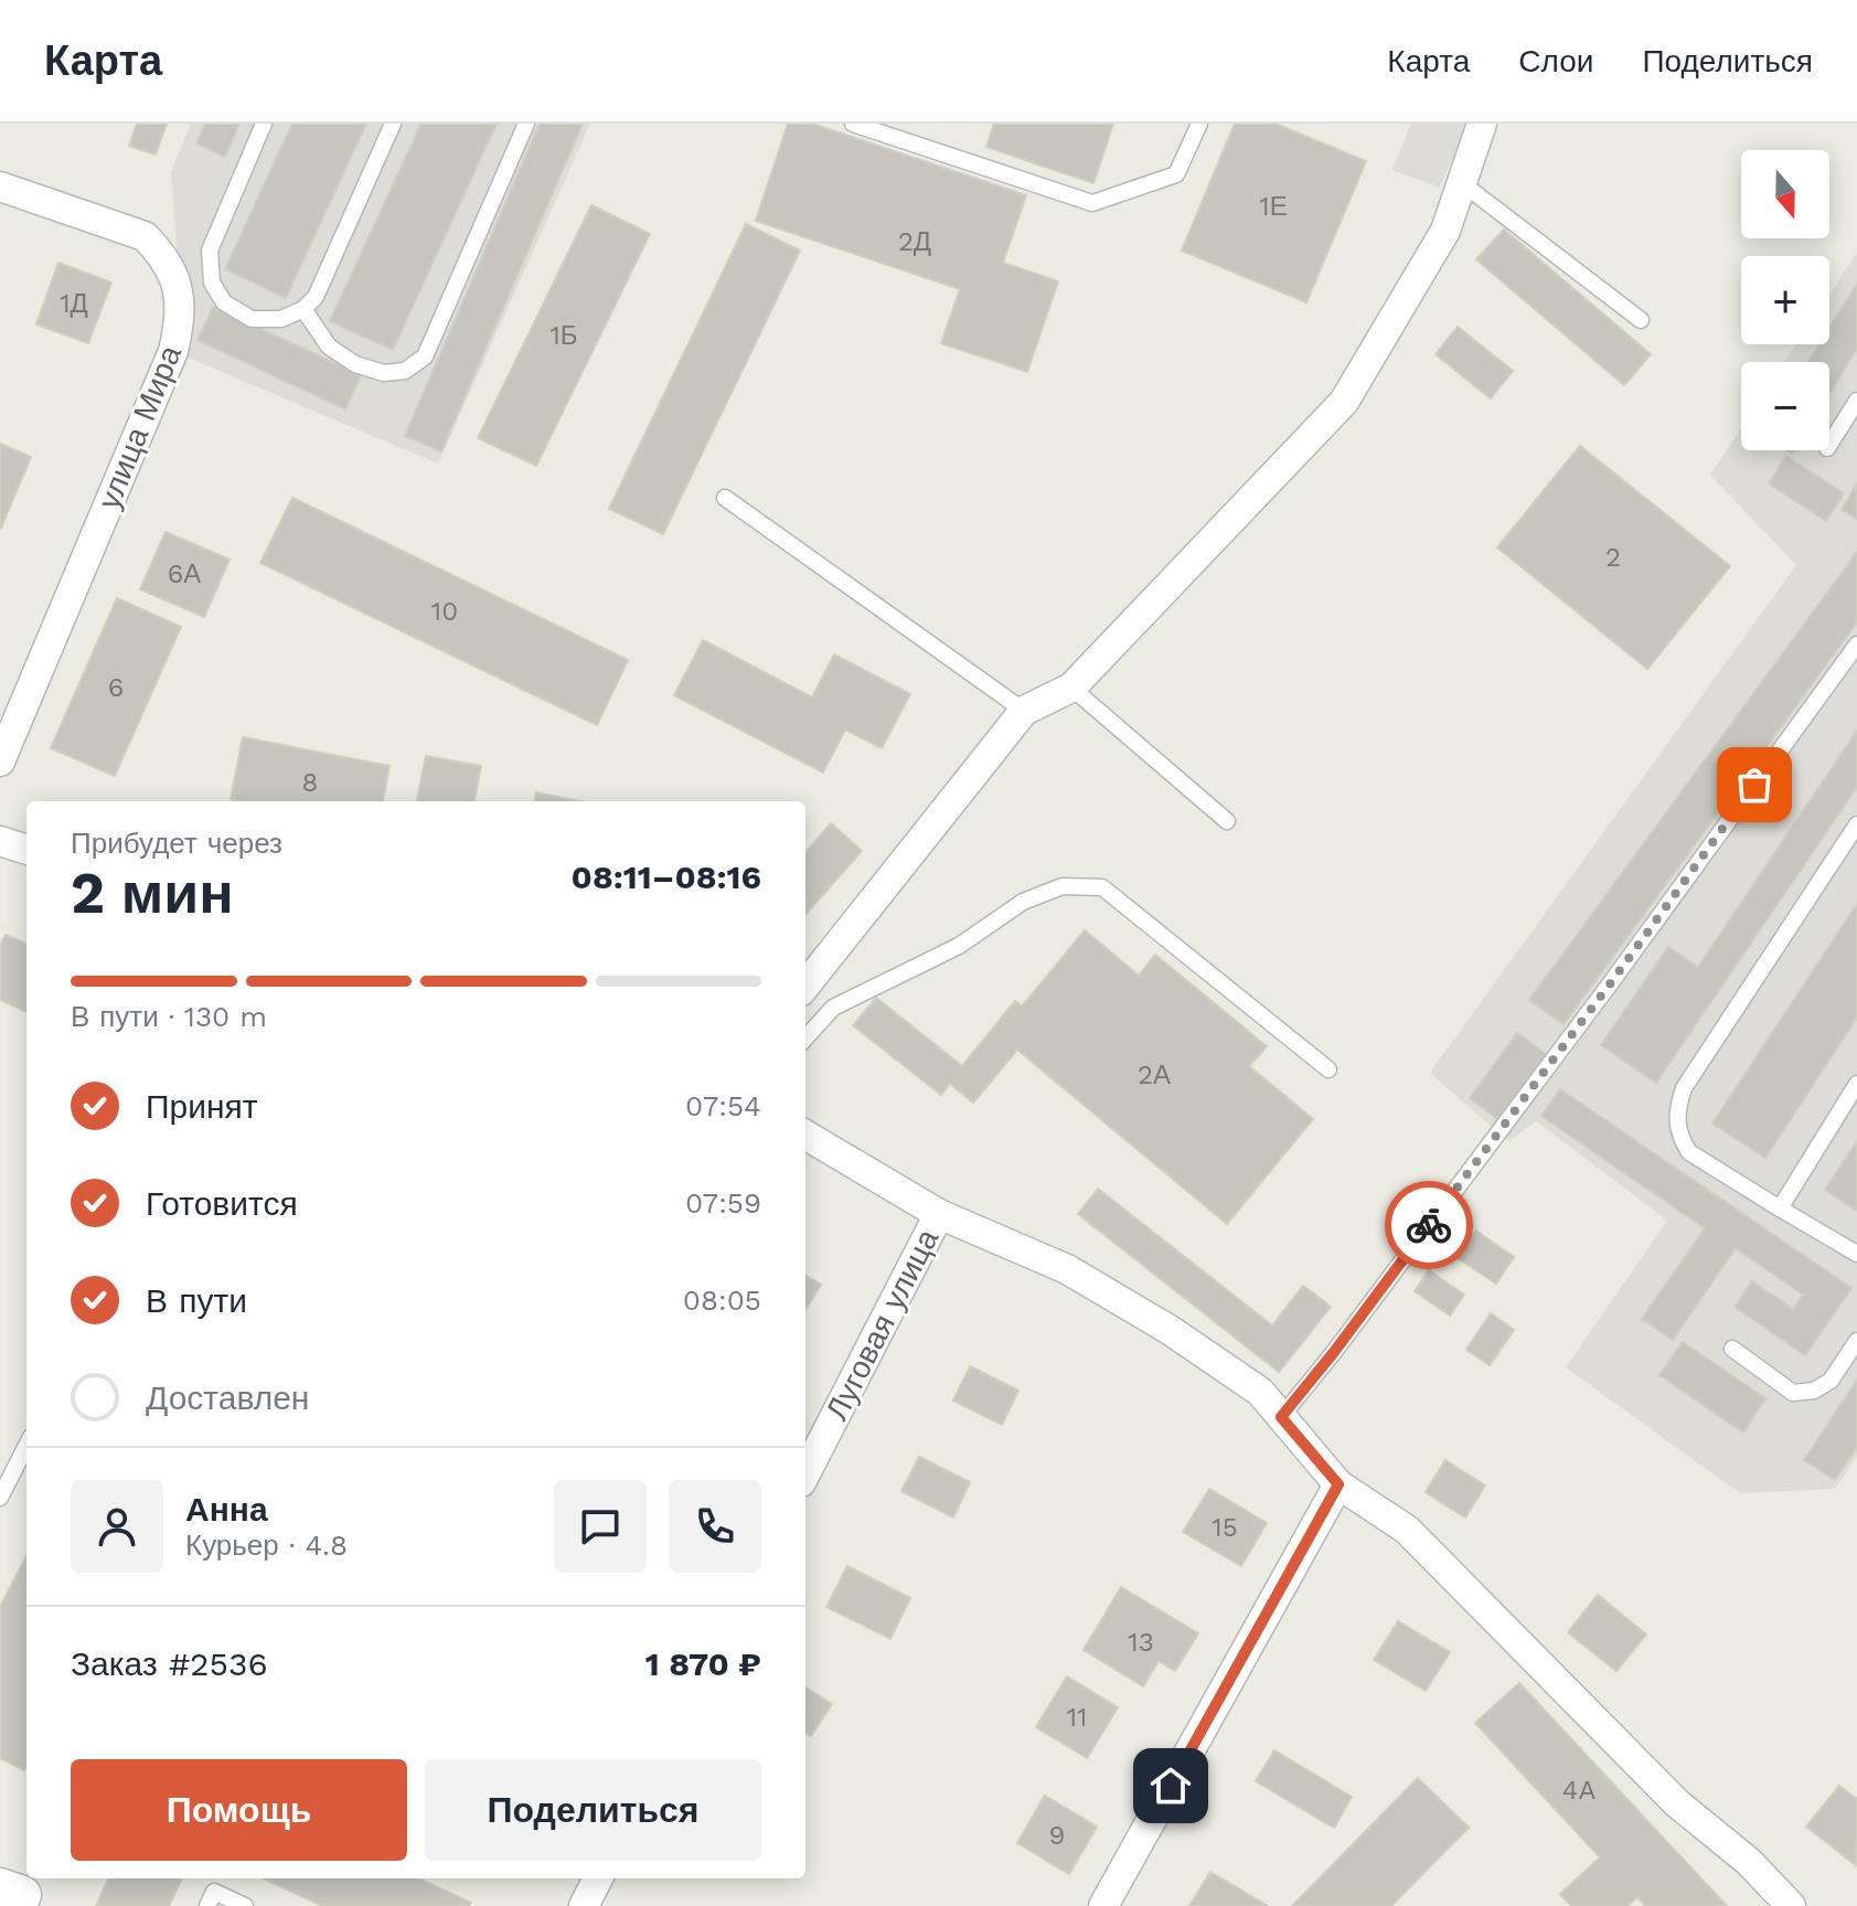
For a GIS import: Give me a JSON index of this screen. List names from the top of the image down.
{
  "streets": {
    "street": ["улица Мира", "Луговая улица"]
  },
  "house_numbers": [
    "1Е",
    "2Д",
    "1Д",
    "1Б",
    "2",
    "6А",
    "10",
    "6",
    "8",
    "2А",
    "15",
    "13",
    "11",
    "4A",
    "9"
  ],
  "north": "bottom",
  "page": {
    "header": "Карта",
    "nav": ["Карта", "Слои", "Поделиться"],
    "map_buttons": ["+", "−"],
    "heading": ["2 мин", "Прибудет через", "08:11–08:16"],
    "panel": [
      "Анна",
      "Курьер · 4.8",
      "Заказ #2536",
      "1 870 ₽"
    ],
    "bar": "В пути · 130 m",
    "list": [
      ["Принят", "07:54"],
      ["Готовится", "07:59"],
      ["В пути", "08:05"],
      "Доставлен"
    ],
    "buttons": ["Помощь", "Поделиться"]
  }
}
